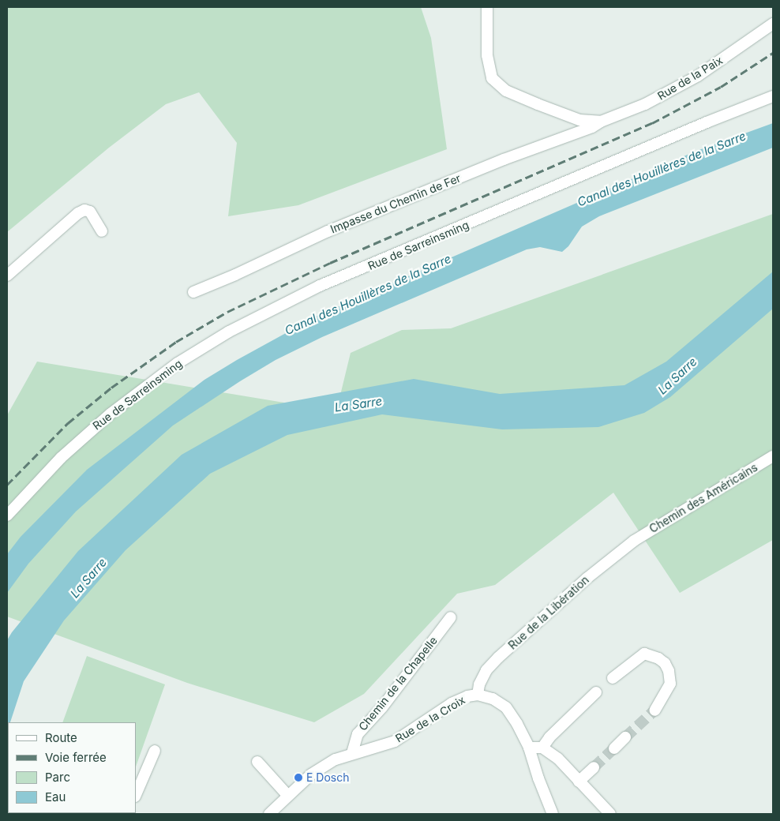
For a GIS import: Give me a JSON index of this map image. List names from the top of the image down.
{
  "streets": {
    "street": [
      "Rue de la Paix",
      "Impasse du Chemin de Fer",
      "Rue de Sarreinsming",
      "Chemin des Américains",
      "Rue de la Libération",
      "Chemin de la Chapelle",
      "Rue de la Croix"
    ]
  },
  "crossings": [
    ["Rue de la Paix", "Impasse du Chemin de Fer"],
    ["Chemin des Américains", "Rue de la Libération"],
    ["Rue de la Libération", "Rue de la Croix"],
    ["Chemin de la Chapelle", "Rue de la Croix"]
  ],
  "water": ["Canal des Houillères de la Sarre", "La Sarre"],
  "places": ["E Dosch"],
  "legend": [
    "Route",
    "Voie ferrée",
    "Parc",
    "Eau"
  ]
}
